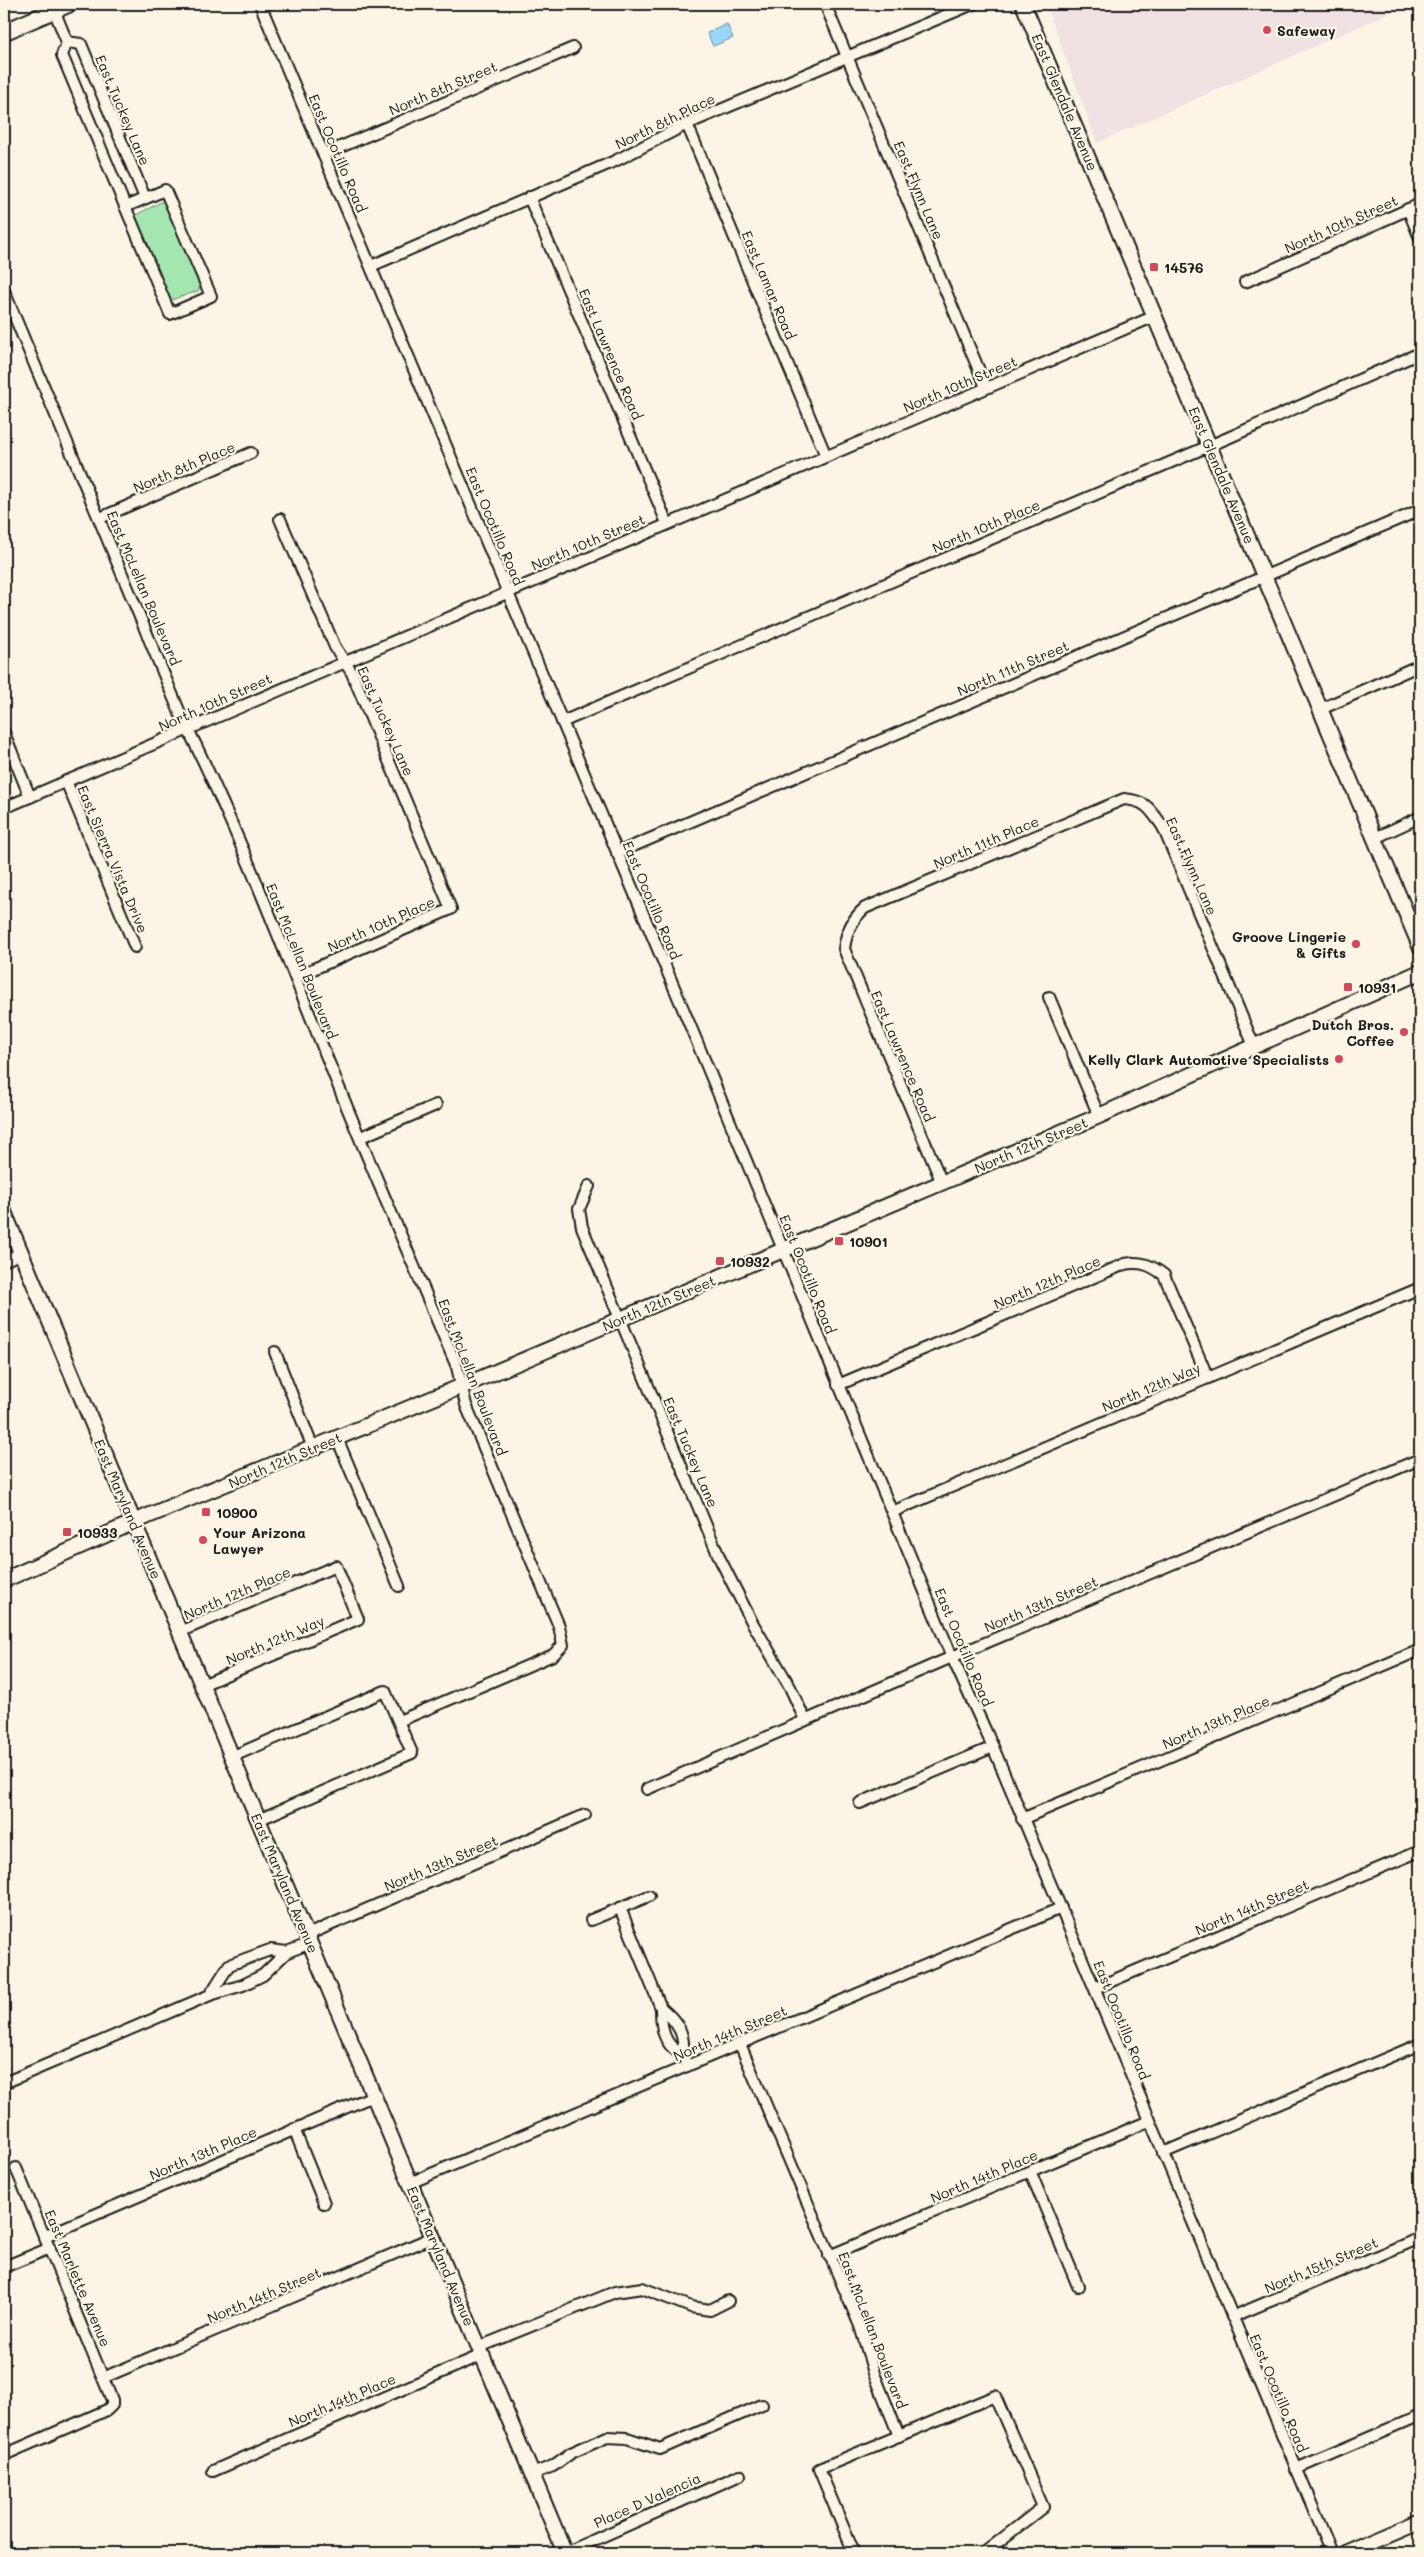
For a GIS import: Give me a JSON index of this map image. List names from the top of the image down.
{
  "streets": {
    "street": [
      "North 8th Street",
      "East Glendale Avenue",
      "East Tuckey Lane",
      "North 8th Place",
      "East Ocotillo Road",
      "East Flynn Lane",
      "North 10th Street",
      "East Lamar Road",
      "East Lawrence Road",
      "North 10th Place",
      "East McLellan Boulevard",
      "North 11th Street",
      "North 11th Place",
      "East Sierra Vista Drive",
      "North 12th Street",
      "North 12th Place",
      "North 12th Way",
      "East Maryland Avenue",
      "North 13th Street",
      "North 13th Place",
      "North 14th Street",
      "North 14th Place",
      "North 15th Street",
      "East Marlette Avenue",
      "Place D Valencia"
    ]
  },
  "crossings": [
    ["North 8th Street", "East Ocotillo Road"],
    ["East Glendale Avenue", "North 10th Street"],
    ["East Glendale Avenue", "North 10th Place"],
    ["East Glendale Avenue", "North 11th Street"],
    ["East Tuckey Lane", "North 10th Street"],
    ["East Tuckey Lane", "North 10th Place"],
    ["East Tuckey Lane", "North 12th Street"],
    ["East Tuckey Lane", "North 13th Street"],
    ["North 8th Place", "East Ocotillo Road"],
    ["North 8th Place", "East Flynn Lane"],
    ["North 8th Place", "East Lamar Road"],
    ["North 8th Place", "East Lawrence Road"],
    ["North 8th Place", "East McLellan Boulevard"],
    ["East Ocotillo Road", "North 10th Street"],
    ["East Ocotillo Road", "North 10th Place"],
    ["East Ocotillo Road", "North 11th Street"],
    ["East Ocotillo Road", "North 12th Street"],
    ["East Ocotillo Road", "North 12th Place"],
    ["East Ocotillo Road", "North 12th Way"],
    ["East Ocotillo Road", "North 13th Street"],
    ["East Ocotillo Road", "North 13th Place"],
    ["East Ocotillo Road", "North 14th Street"],
    ["East Ocotillo Road", "North 14th Place"],
    ["East Ocotillo Road", "North 15th Street"],
    ["East Flynn Lane", "North 10th Street"],
    ["East Flynn Lane", "North 11th Place"],
    ["East Flynn Lane", "North 12th Street"],
    ["North 10th Street", "East Lamar Road"],
    ["North 10th Street", "East Lawrence Road"],
    ["North 10th Street", "East McLellan Boulevard"],
    ["North 10th Street", "East Sierra Vista Drive"],
    ["East Lawrence Road", "North 11th Place"],
    ["East Lawrence Road", "North 12th Street"],
    ["North 10th Place", "East McLellan Boulevard"],
    ["East McLellan Boulevard", "North 12th Street"],
    ["East McLellan Boulevard", "North 14th Street"],
    ["East McLellan Boulevard", "North 14th Place"],
    ["North 12th Street", "East Maryland Avenue"],
    ["North 12th Place", "North 12th Way"],
    ["North 12th Place", "East Maryland Avenue"],
    ["North 12th Way", "East Maryland Avenue"],
    ["East Maryland Avenue", "North 13th Street"],
    ["East Maryland Avenue", "North 13th Place"],
    ["East Maryland Avenue", "North 14th Street"],
    ["East Maryland Avenue", "North 14th Place"],
    ["East Maryland Avenue", "Place D Valencia"],
    ["North 13th Place", "East Marlette Avenue"],
    ["North 14th Street", "East Marlette Avenue"]
  ],
  "places": {
    "other": [
      "Safeway",
      "Groove Lingerie & Gifts",
      "Dutch Bros. Coffee",
      "Kelly Clark Automotive Specialists",
      "Your Arizona Lawyer"
    ],
    "transit": [
      "14576",
      "10931",
      "10901",
      "10932",
      "10900",
      "10933"
    ]
  }
}
